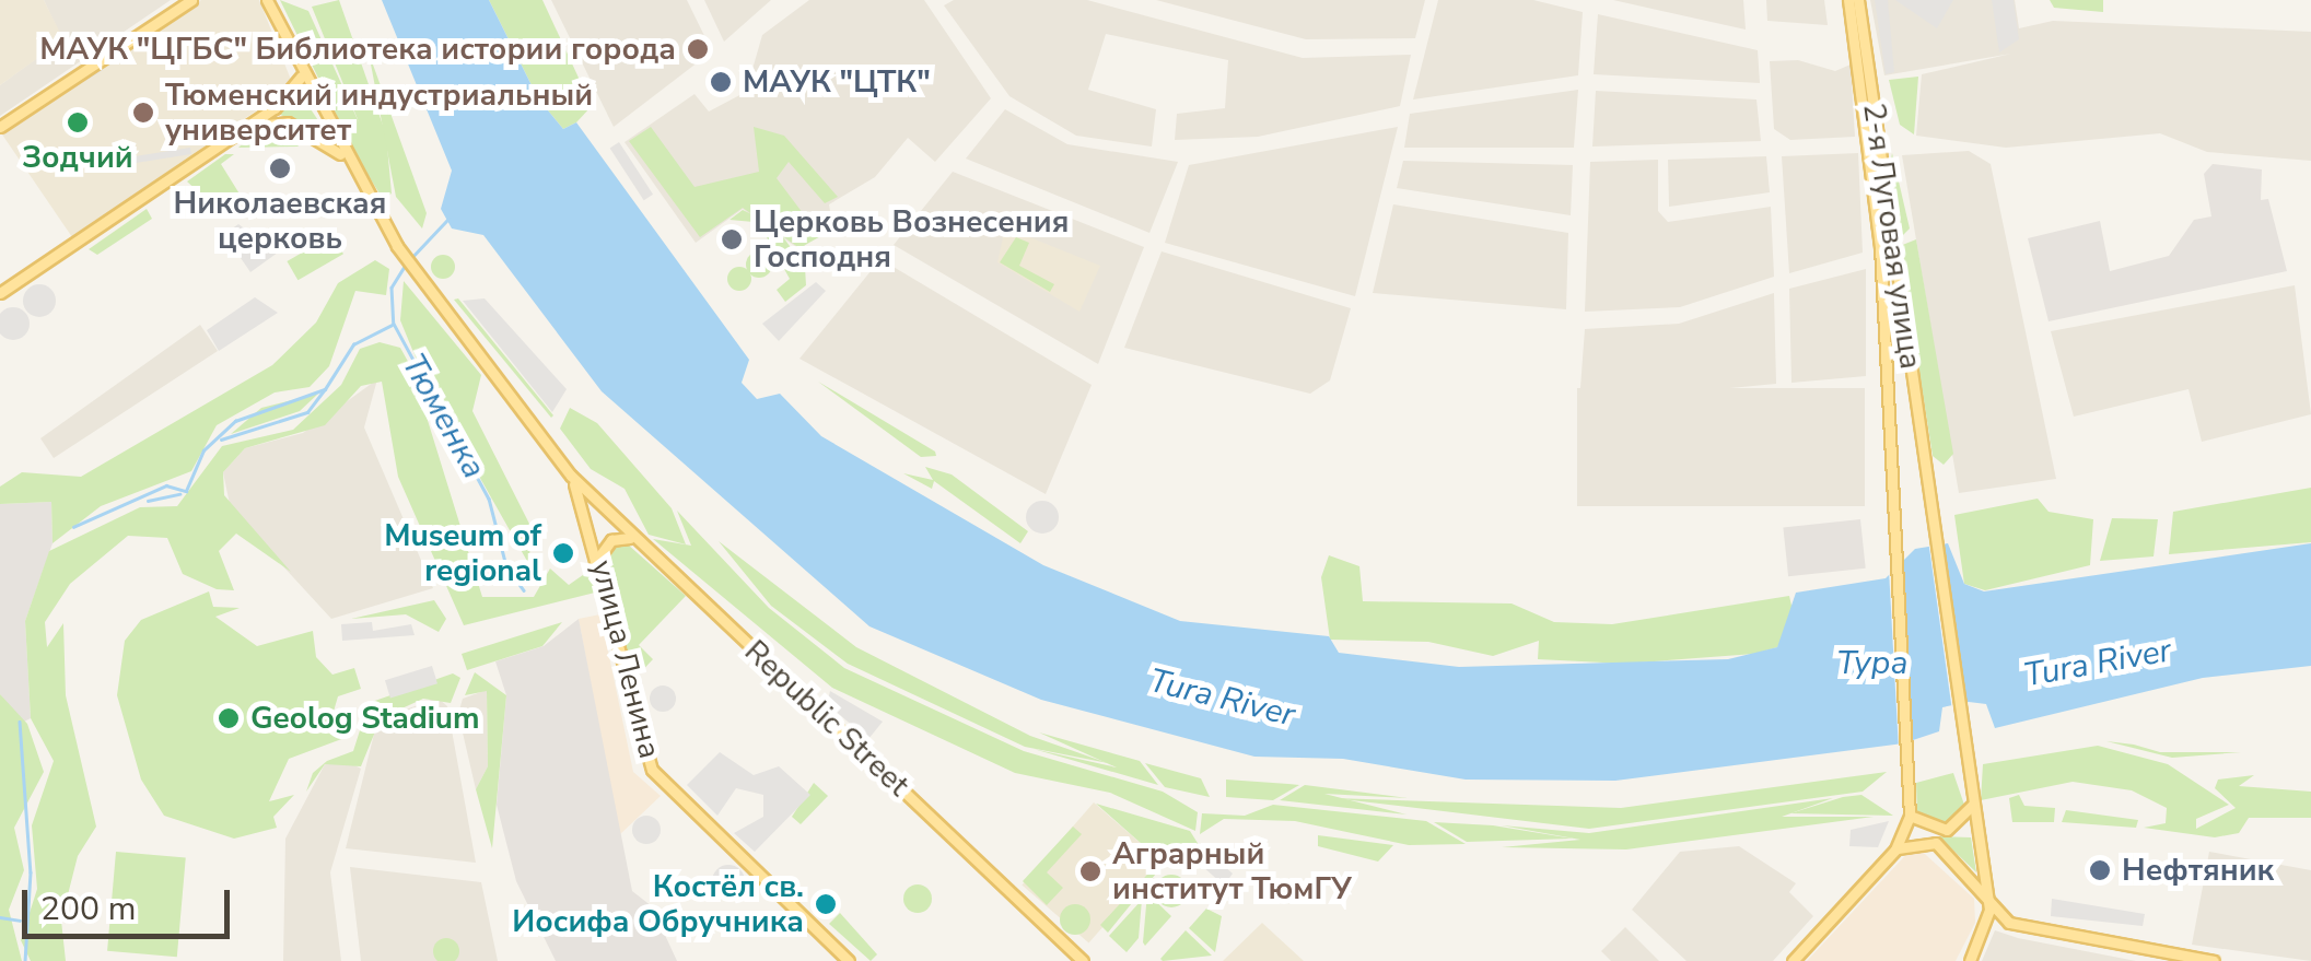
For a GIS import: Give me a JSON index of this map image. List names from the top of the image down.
{
  "streets": {
    "main road": ["2-я Луговая улица", "улица Ленина", "Republic Street"]
  },
  "crossings": [
    ["улица Ленина", "Republic Street"]
  ],
  "water": ["Тюменка", "Тура", "Tura River"],
  "places": [
    "МАУК \"ЦГБС\" Библиотека истории города",
    "МАУК \"ЦТК\"",
    "Тюменский индустриальный университет",
    "Зодчий",
    "Николаевская церковь",
    "Церковь Вознесения Господня",
    "Museum of regional",
    "Geolog Stadium",
    "Нефтяник",
    "Аграрный институт ТюмГУ",
    "Костёл св. Иосифа Обручника"
  ],
  "scale_bar": "200 m"
}
